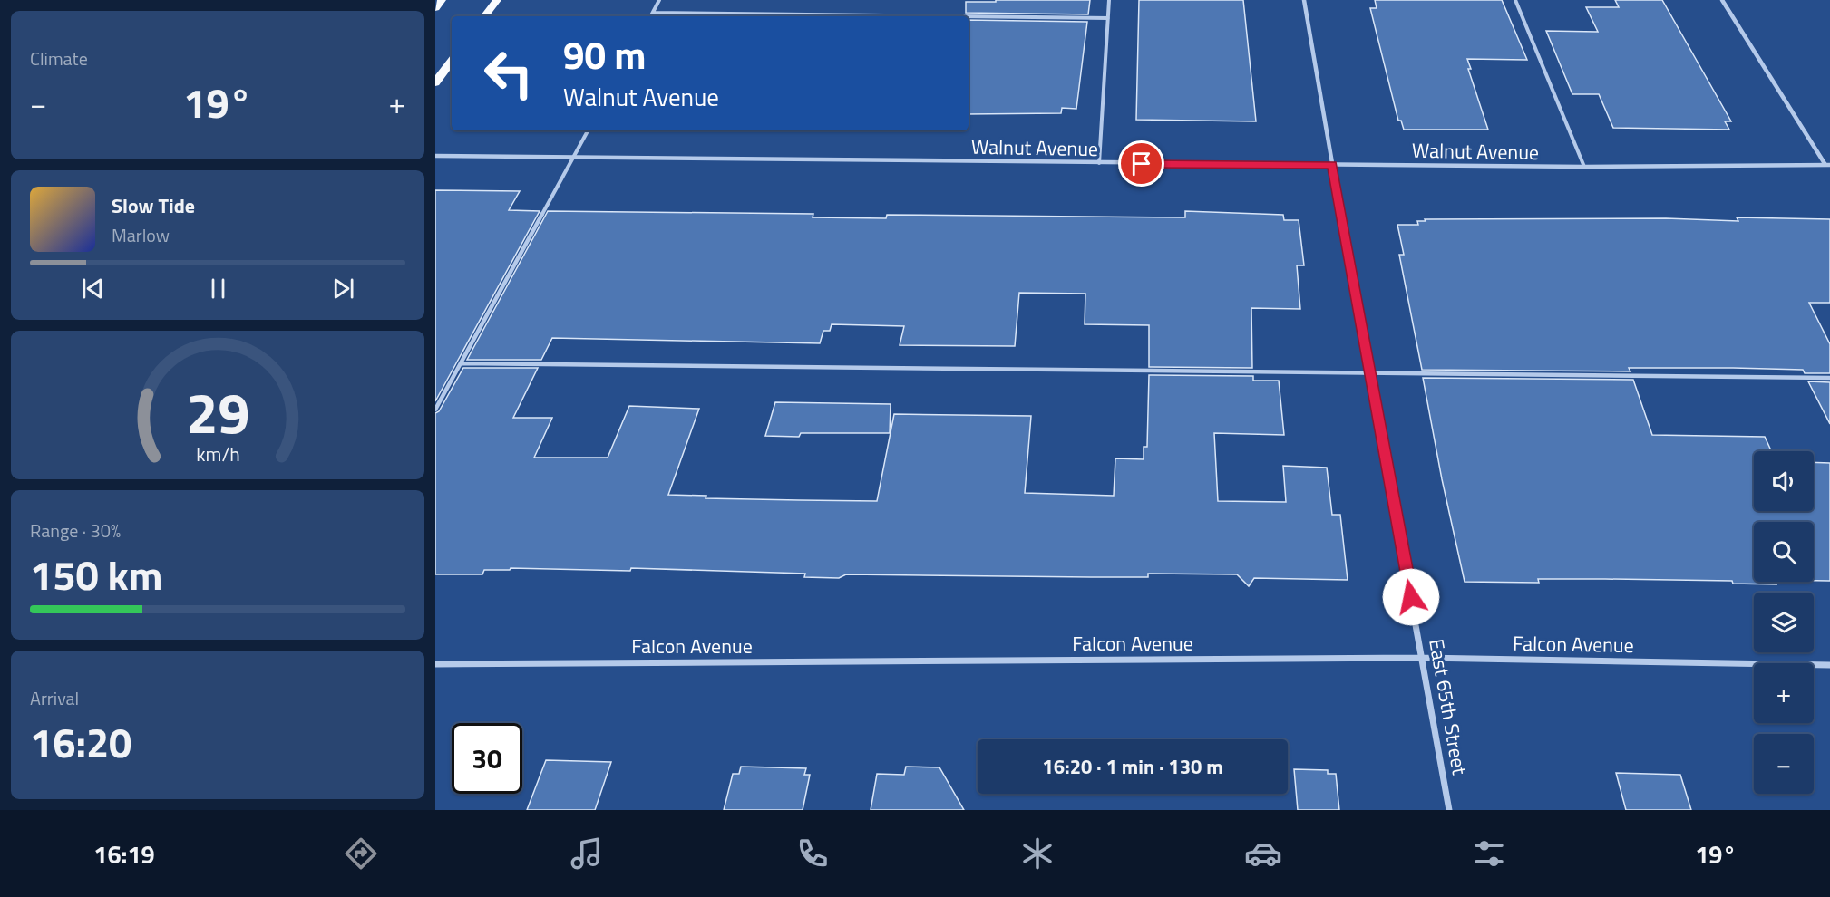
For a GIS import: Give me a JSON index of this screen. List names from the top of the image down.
{
  "streets": {
    "street": ["Walnut Avenue", "Falcon Avenue", "East 65th Street"]
  },
  "crossings": [
    ["Walnut Avenue", "East 65th Street"],
    ["Falcon Avenue", "East 65th Street"]
  ],
  "page": {
    "tile": [
      "Climate",
      ["Range · 30%", "150 km"],
      ["Arrival", "16:20"]
    ],
    "turn": ["90 m", "Walnut Avenue"],
    "heat": ["−", "19°", "+"],
    "song": ["Slow Tide", "Marlow"],
    "map_buttons": ["+", "−"],
    "limit": "30",
    "trip": "16:20 · 1 min · 130 m",
    "tabs": ["16:19", "19°"],
    "gauge": ["29", "km/h"]
  }
}
